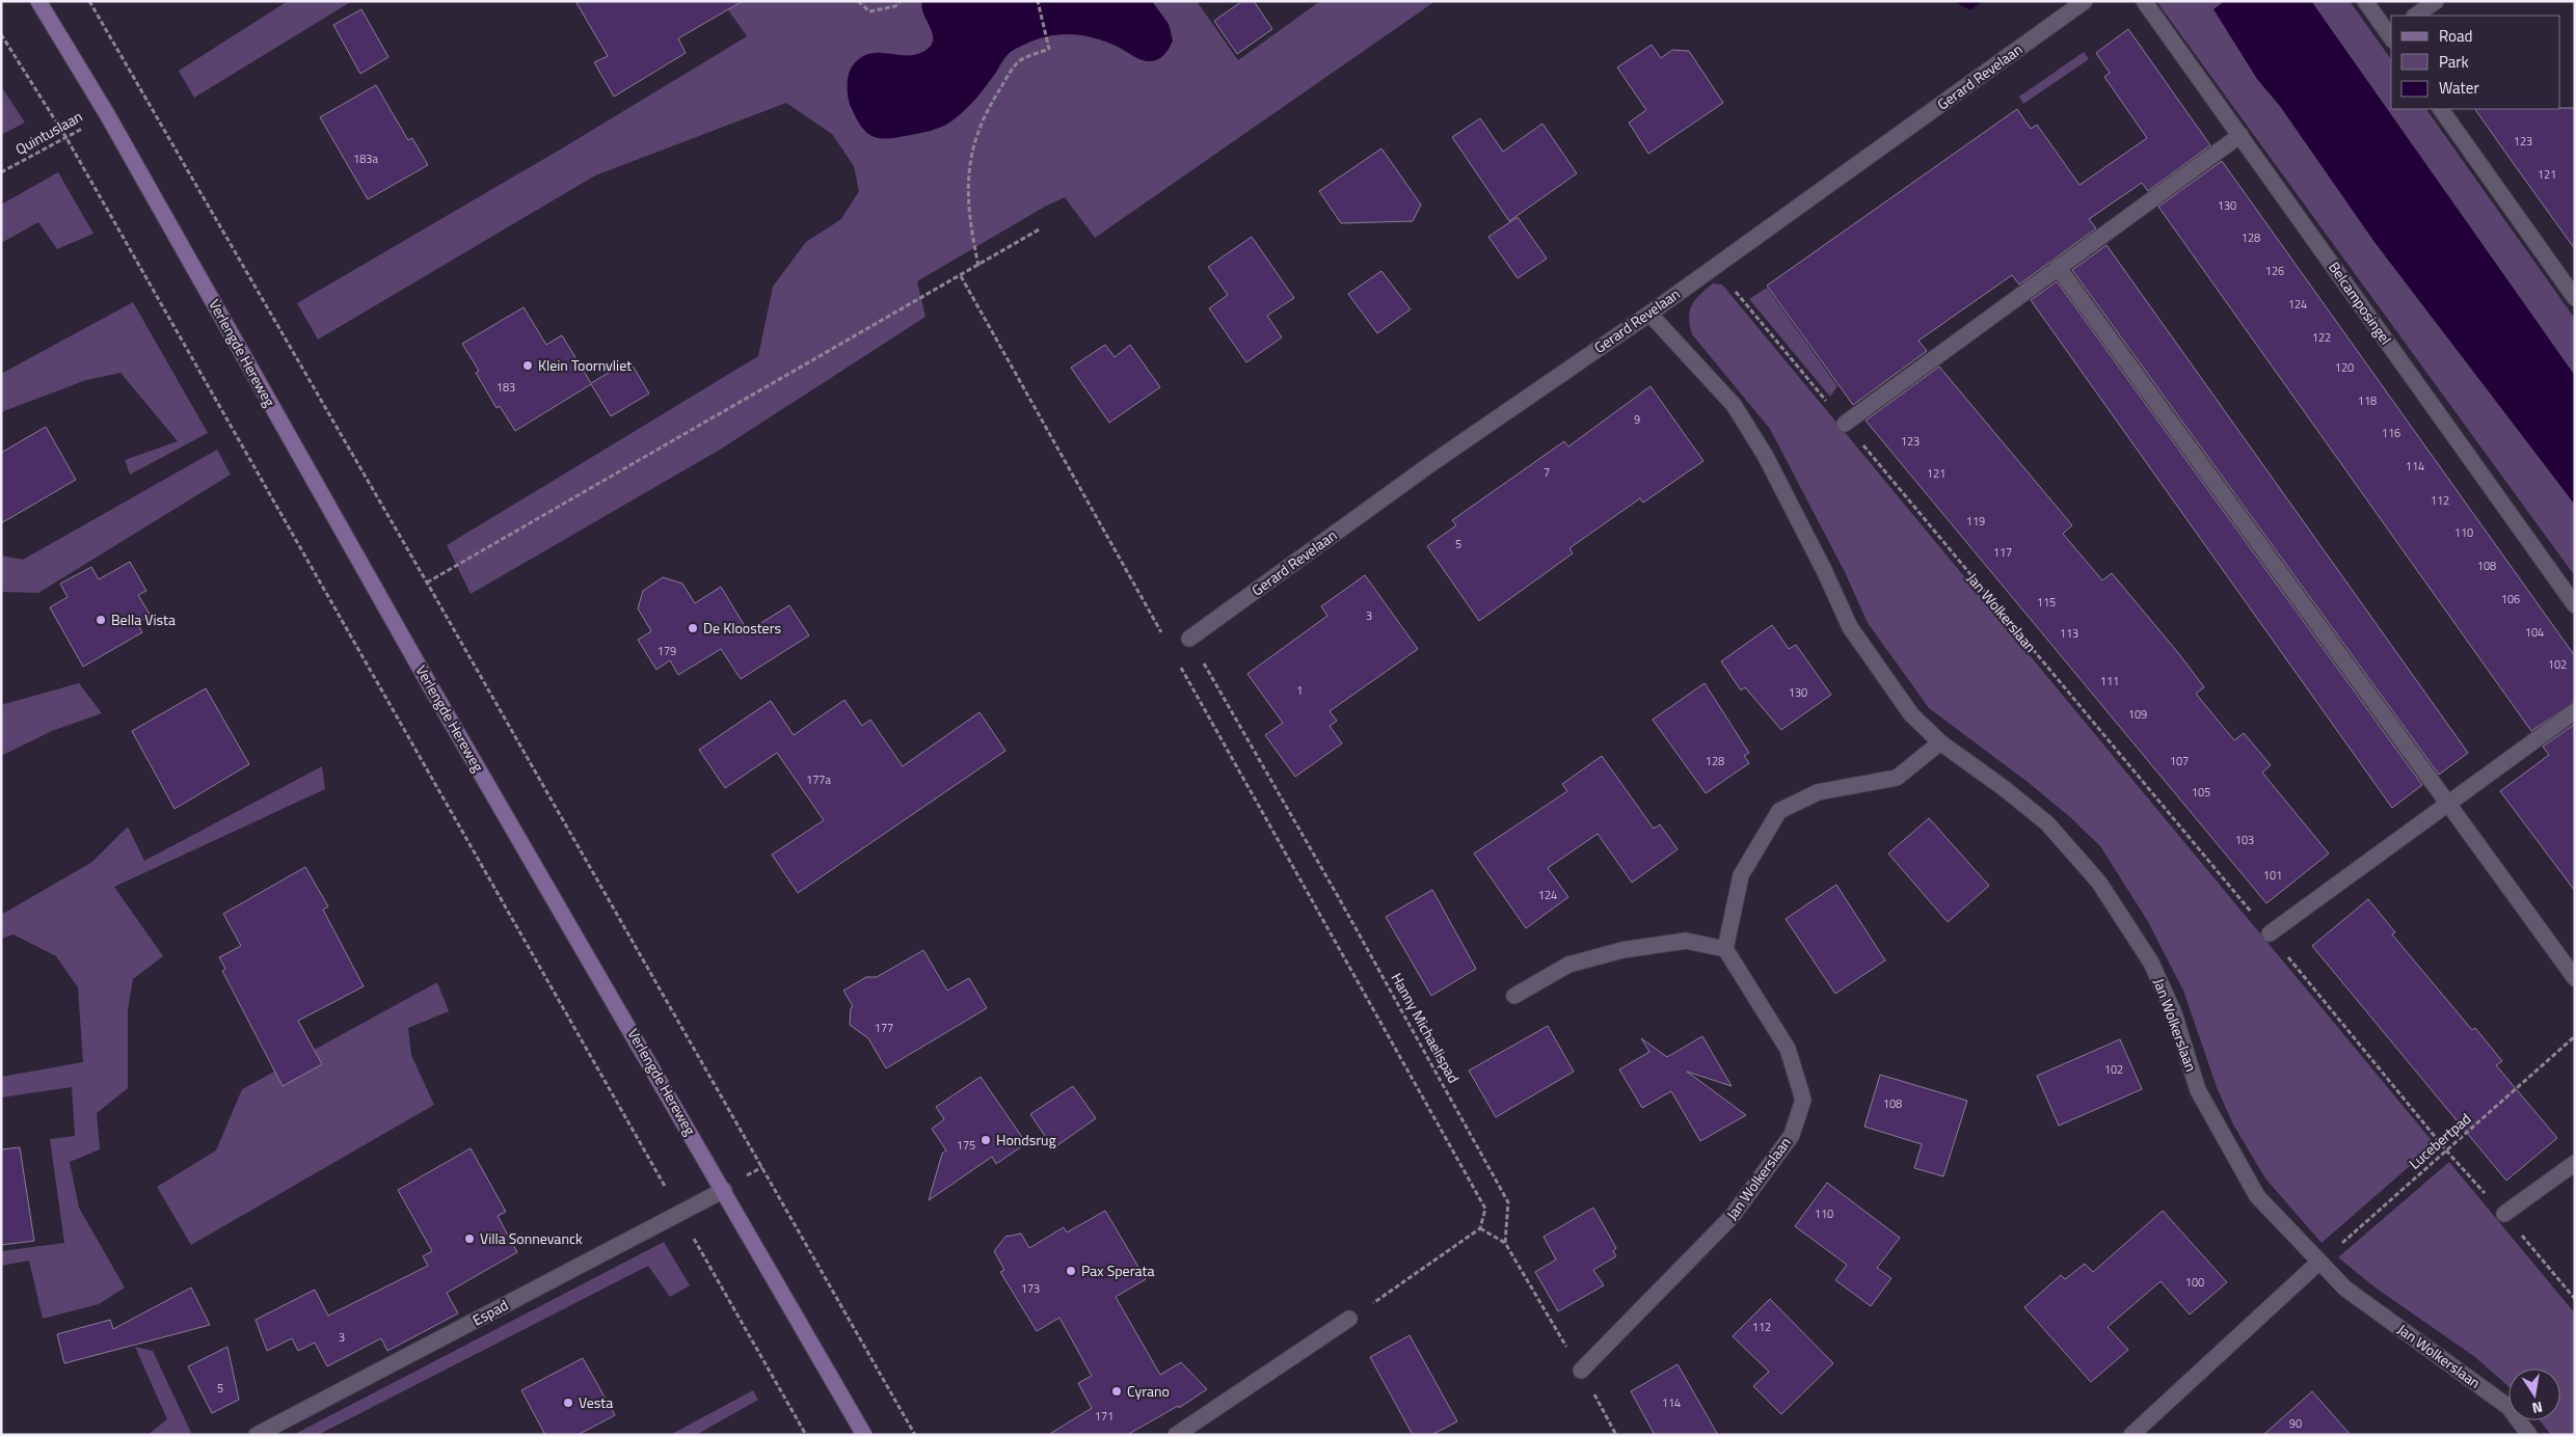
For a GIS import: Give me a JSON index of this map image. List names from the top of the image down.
{
  "streets": {
    "main road": ["Verlengde Hereweg"],
    "street": [
      "Gerard Revelaan",
      "Belcamposingel",
      "Jan Wolkerslaan",
      "Espad"
    ],
    "path": ["Quintuslaan", "Hanny Michaelispad", "Lucebertpad"]
  },
  "crossings": [
    ["Gerard Revelaan", "Jan Wolkerslaan"],
    ["Gerard Revelaan", "Hanny Michaelispad"],
    ["Quintuslaan", "Verlengde Hereweg"],
    ["Verlengde Hereweg", "Espad"],
    ["Jan Wolkerslaan", "Lucebertpad"]
  ],
  "places": [
    "Klein Toornvliet",
    "Bella Vista",
    "De Kloosters",
    "Hondsrug",
    "Villa Sonnevanck",
    "Pax Sperata",
    "Cyrano",
    "Vesta"
  ],
  "house_numbers": [
    "123",
    "183a",
    "121",
    "130",
    "128",
    "126",
    "124",
    "122",
    "120",
    "183",
    "118",
    "9",
    "116",
    "123",
    "114",
    "7",
    "121",
    "112",
    "119",
    "110",
    "5",
    "117",
    "108",
    "106",
    "115",
    "3",
    "104",
    "113",
    "179",
    "102",
    "111",
    "1",
    "130",
    "109",
    "128",
    "107",
    "177a",
    "105",
    "103",
    "101",
    "124",
    "177",
    "102",
    "108",
    "175",
    "110",
    "100",
    "173",
    "112",
    "3",
    "5",
    "114",
    "171",
    "90"
  ],
  "legend": ["Road", "Park", "Water"],
  "north": "bottom"
}
